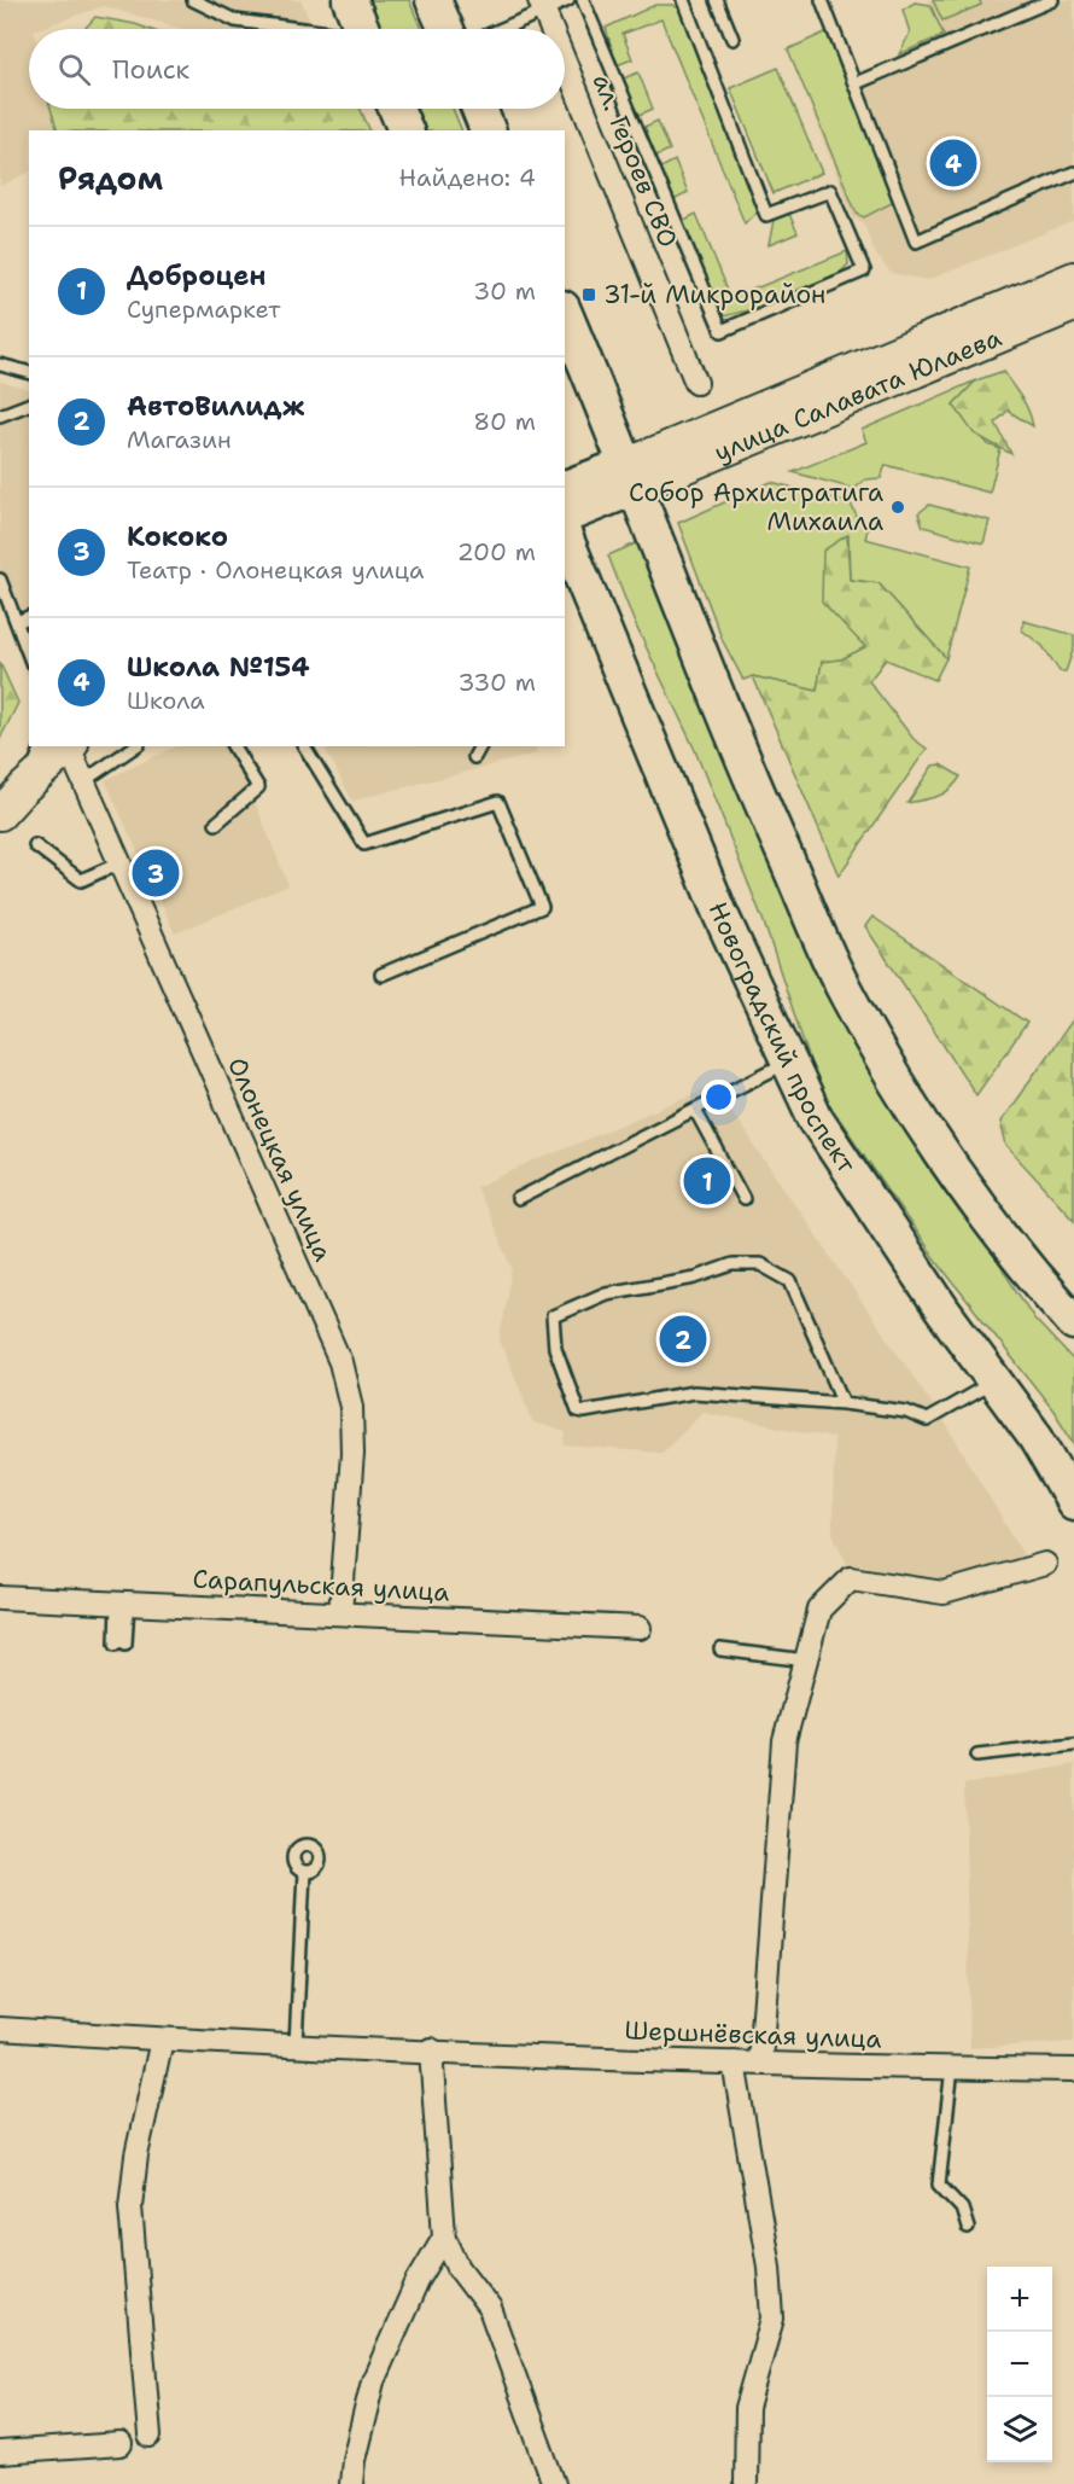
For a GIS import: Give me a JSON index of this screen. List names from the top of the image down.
{
  "streets": {
    "main road": ["улица Салавата Юлаева", "Новоградский проспект"],
    "street": [
      "ал. Героев СВО",
      "Олонецкая улица",
      "Сарапульская улица",
      "Шершнёвская улица"
    ]
  },
  "crossings": [
    ["Олонецкая улица", "Сарапульская улица"]
  ],
  "places": {
    "transit": ["31-й Микрорайон"],
    "other": ["Собор Архистратига Михаила"]
  },
  "page": {
    "search": "Поиск",
    "heading": ["Рядом", "Найдено: 4"],
    "pins": [
      "4",
      "3",
      "1",
      "2"
    ],
    "list": [
      {
        "mark": "1",
        "name": "Доброцен",
        "note": "Супермаркет",
        "value": "30 m"
      },
      {
        "mark": "2",
        "name": "АвтоВилидж",
        "note": "Магазин",
        "value": "80 m"
      },
      {
        "mark": "3",
        "name": "Кококо",
        "note": "Театр · Олонецкая улица",
        "value": "200 m"
      },
      {
        "mark": "4",
        "name": "Школа №154",
        "note": "Школа",
        "value": "330 m"
      }
    ],
    "map_buttons": ["+", "−"]
  }
}
